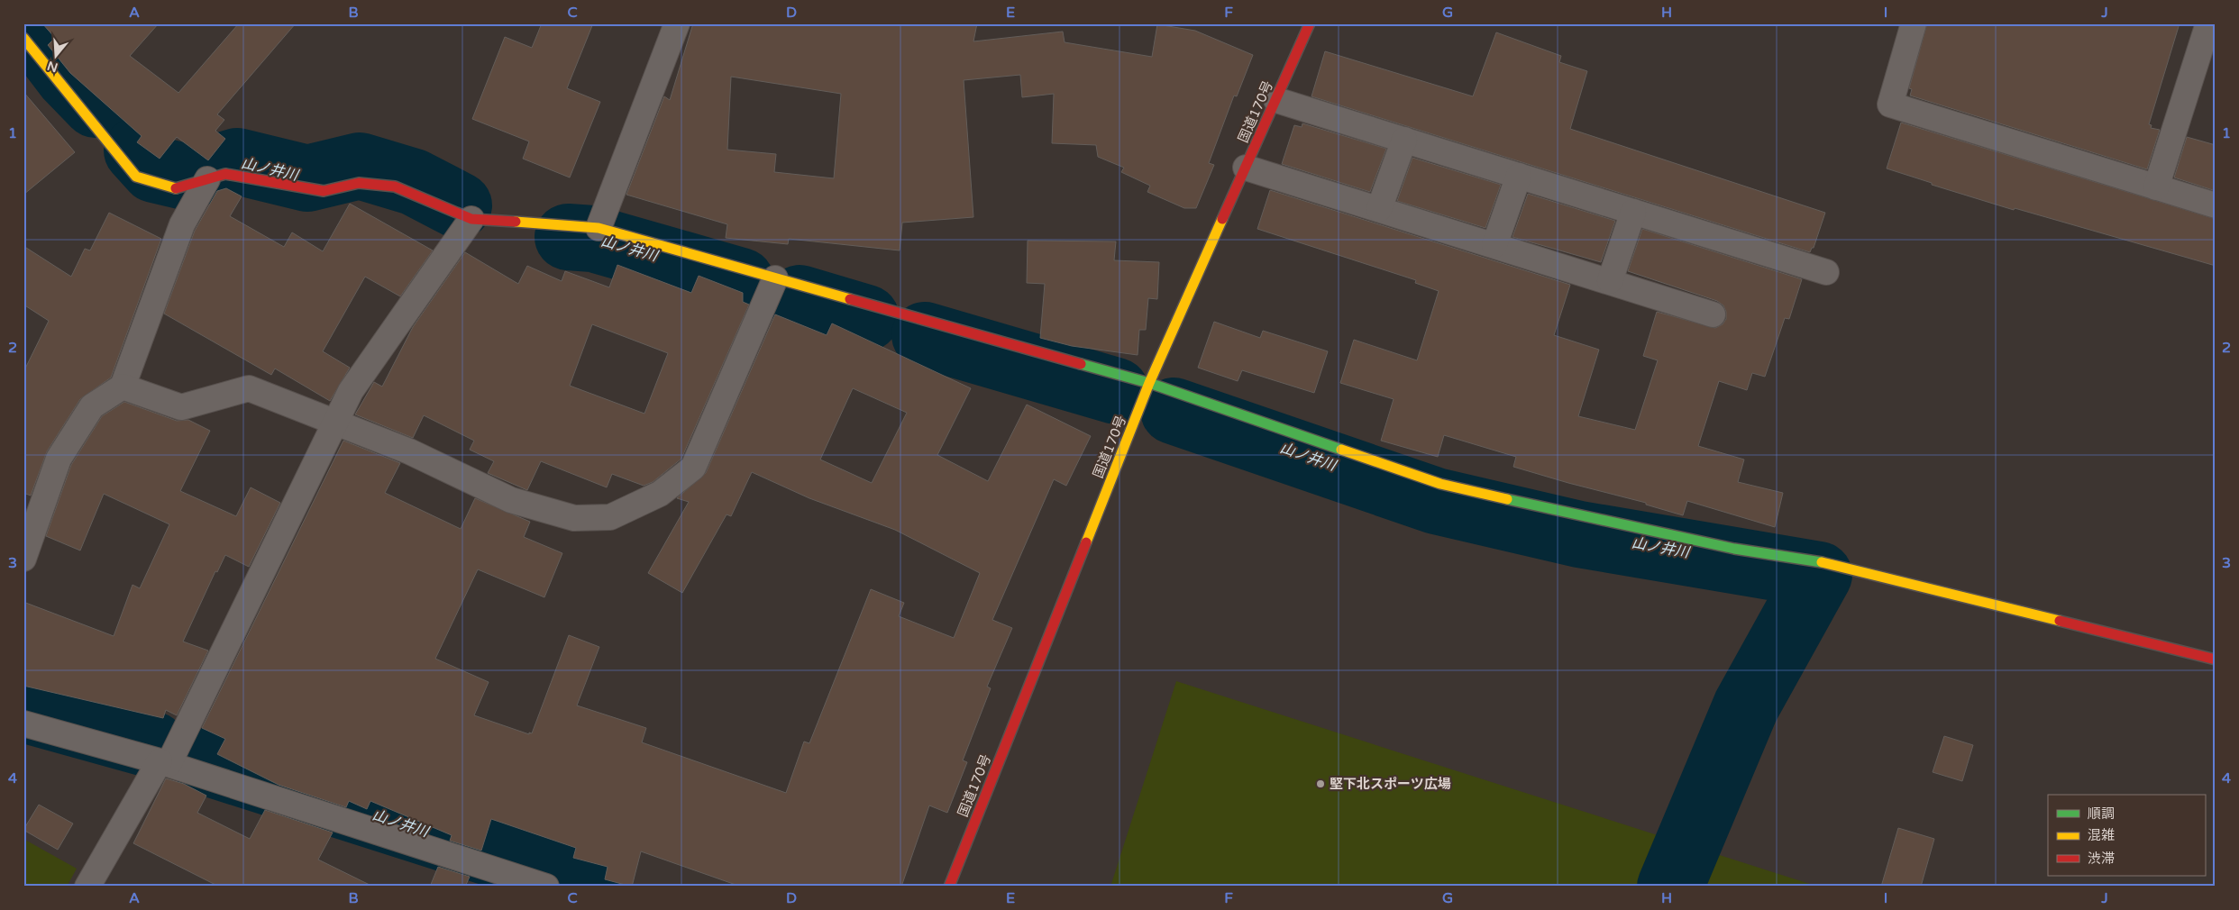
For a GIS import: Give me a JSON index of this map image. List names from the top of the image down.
{
  "streets": {
    "main road": ["国道170号"]
  },
  "water": ["山ノ井川"],
  "places": ["堅下北スポーツ広場"],
  "legend": ["順調", "混雑", "渋滞"],
  "north": "bottom",
  "grid": {
    "columns": [
      "A",
      "B",
      "C",
      "D",
      "E",
      "F",
      "G",
      "H",
      "I",
      "J"
    ],
    "rows": [
      "1",
      "2",
      "3",
      "4"
    ]
  }
}
